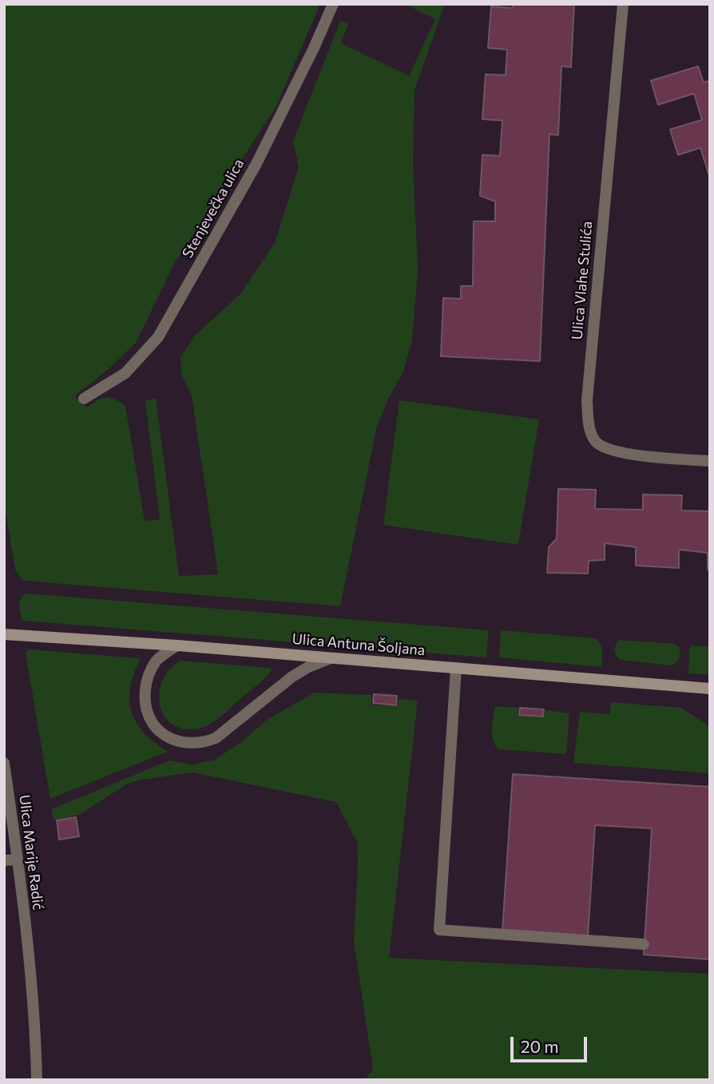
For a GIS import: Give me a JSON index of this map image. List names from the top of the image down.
{
  "streets": {
    "street": [
      "Stenjevečka ulica",
      "Ulica Vlahe Stulića",
      "Ulica Antuna Šoljana",
      "Ulica Marije Radić"
    ]
  },
  "scale_bar": "20 m"
}
